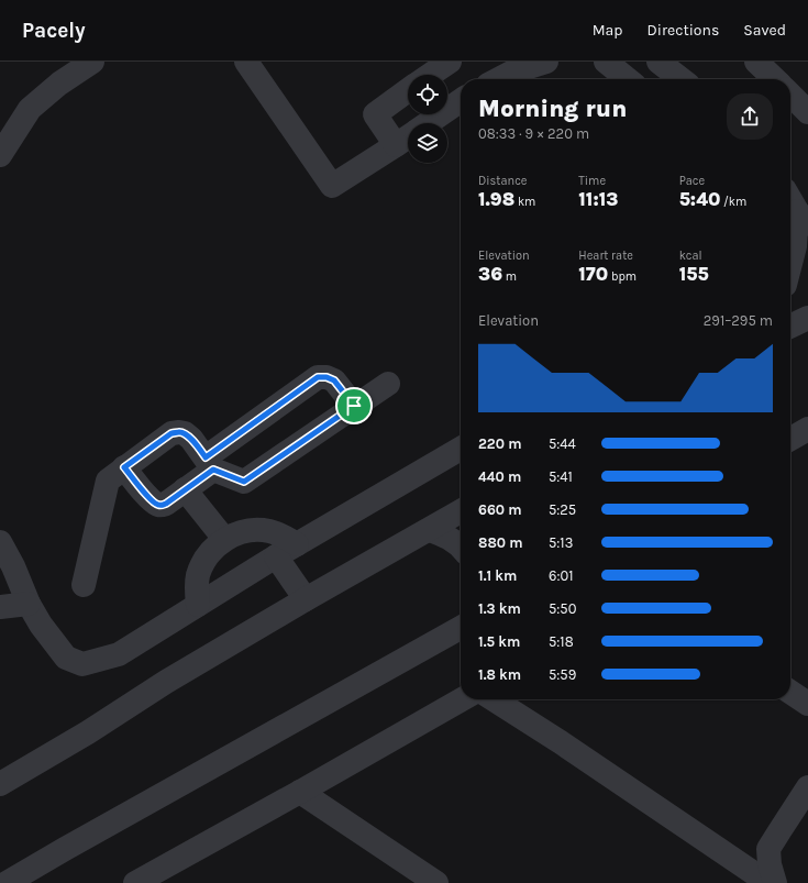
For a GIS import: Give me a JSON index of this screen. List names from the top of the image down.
{
  "page": {
    "header": "Pacely",
    "nav": ["Map", "Directions", "Saved"],
    "heading": ["Morning run", "08:33 · 9 × 220 m"],
    "stats": [
      ["Distance", "1.98 km"],
      ["Time", "11:13"],
      ["Pace", "5:40 /km"],
      ["Elevation", "36 m"],
      ["Heart rate", "170 bpm"],
      ["kcal", "155"]
    ],
    "chart": ["Elevation", "291–295 m"],
    "list": [
      {
        "name": "220 m",
        "note": "5:44"
      },
      {
        "name": "440 m",
        "note": "5:41"
      },
      {
        "name": "660 m",
        "note": "5:25"
      },
      {
        "name": "880 m",
        "note": "5:13"
      },
      {
        "name": "1.1 km",
        "note": "6:01"
      },
      {
        "name": "1.3 km",
        "note": "5:50"
      },
      {
        "name": "1.5 km",
        "note": "5:18"
      },
      {
        "name": "1.8 km",
        "note": "5:59"
      }
    ]
  }
}
